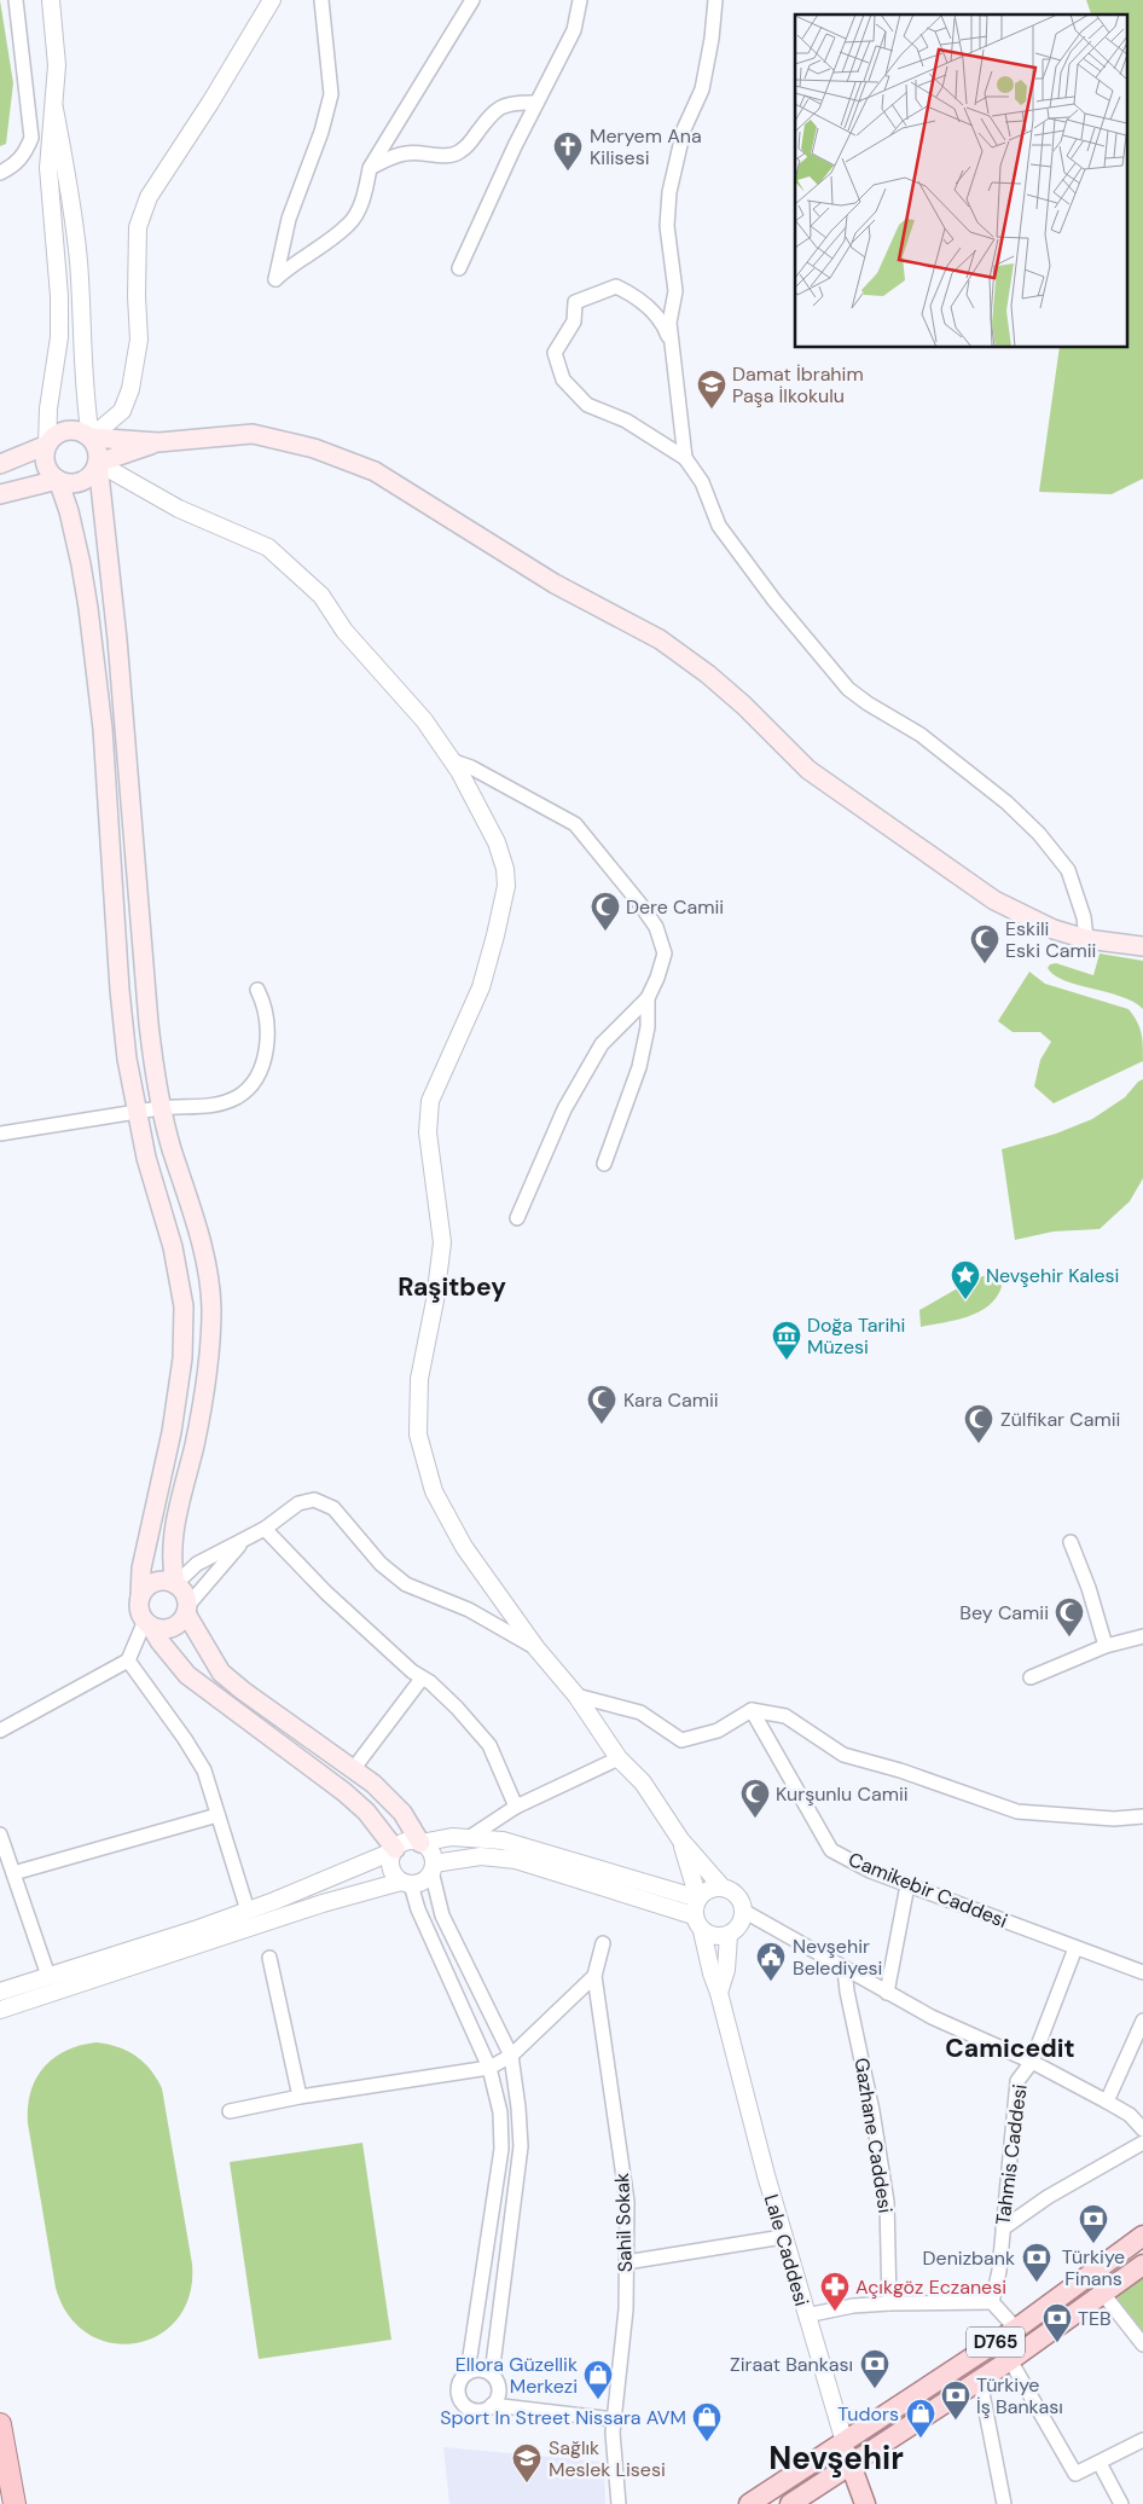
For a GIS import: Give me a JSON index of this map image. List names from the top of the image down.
{
  "streets": {
    "main road": ["Lale Caddesi", "D765"],
    "street": [
      "Camikebir Caddesi",
      "Gazhane Caddesi",
      "Tahmis Caddesi",
      "Sahil Sokak"
    ]
  },
  "crossings": [
    ["Camikebir Caddesi", "Tahmis Caddesi"],
    ["Lale Caddesi", "D765"]
  ],
  "districts": ["Raşitbey", "Camicedit", "Nevşehir"],
  "places": {
    "church": ["Meryem Ana Kilisesi"],
    "school or university": ["Damat İbrahim Paşa İlkokulu", "Sağlık Meslek Lisesi"],
    "mosque": [
      "Dere Camii",
      "Eskili Eski Camii",
      "Kara Camii",
      "Zülfikar Camii",
      "Bey Camii",
      "Kurşunlu Camii"
    ],
    "place": ["Nevşehir Kalesi"],
    "museum": ["Doğa Tarihi Müzesi"],
    "public building": ["Nevşehir Belediyesi"],
    "bank": [
      "Türkiye Finans",
      "Denizbank",
      "TEB",
      "Ziraat Bankası",
      "Türkiye İş Bankası"
    ],
    "pharmacy": ["Açıkgöz Eczanesi"],
    "shop": ["Ellora Güzellik Merkezi", "Tudors", "Sport In Street Nissara AVM"]
  }
}
